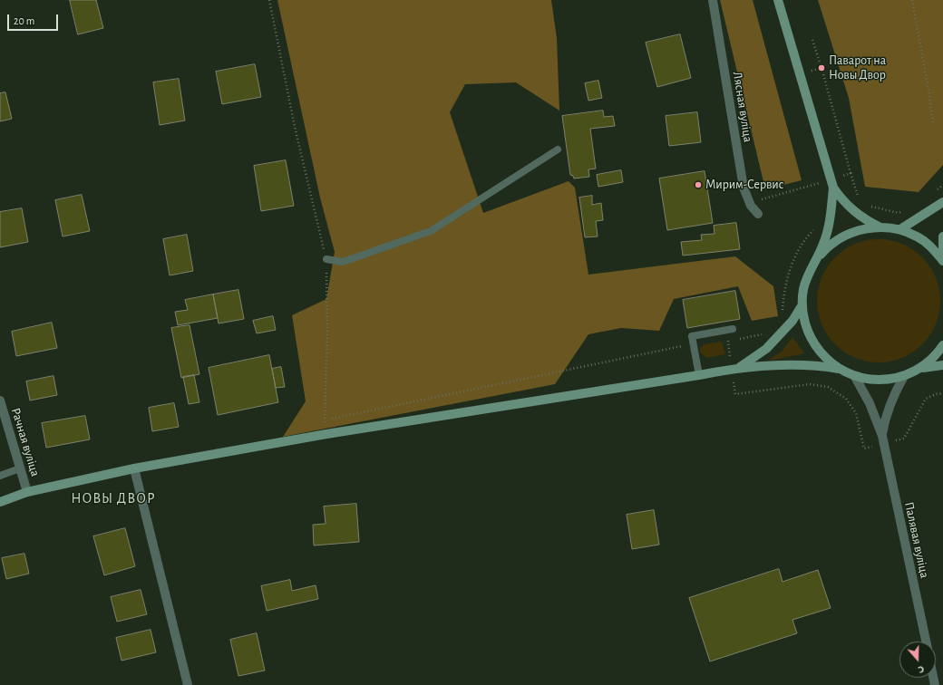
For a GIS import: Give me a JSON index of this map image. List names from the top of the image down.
{
  "streets": {
    "street": ["Лясная вуліца", "Рачная вуліца", "Палявая вуліца"]
  },
  "districts": ["НОВЫ ДВОР"],
  "places": ["Паварот на Новы Двор", "Мирим-Сервис"],
  "scale_bar": "20 m",
  "north": "bottom"
}
